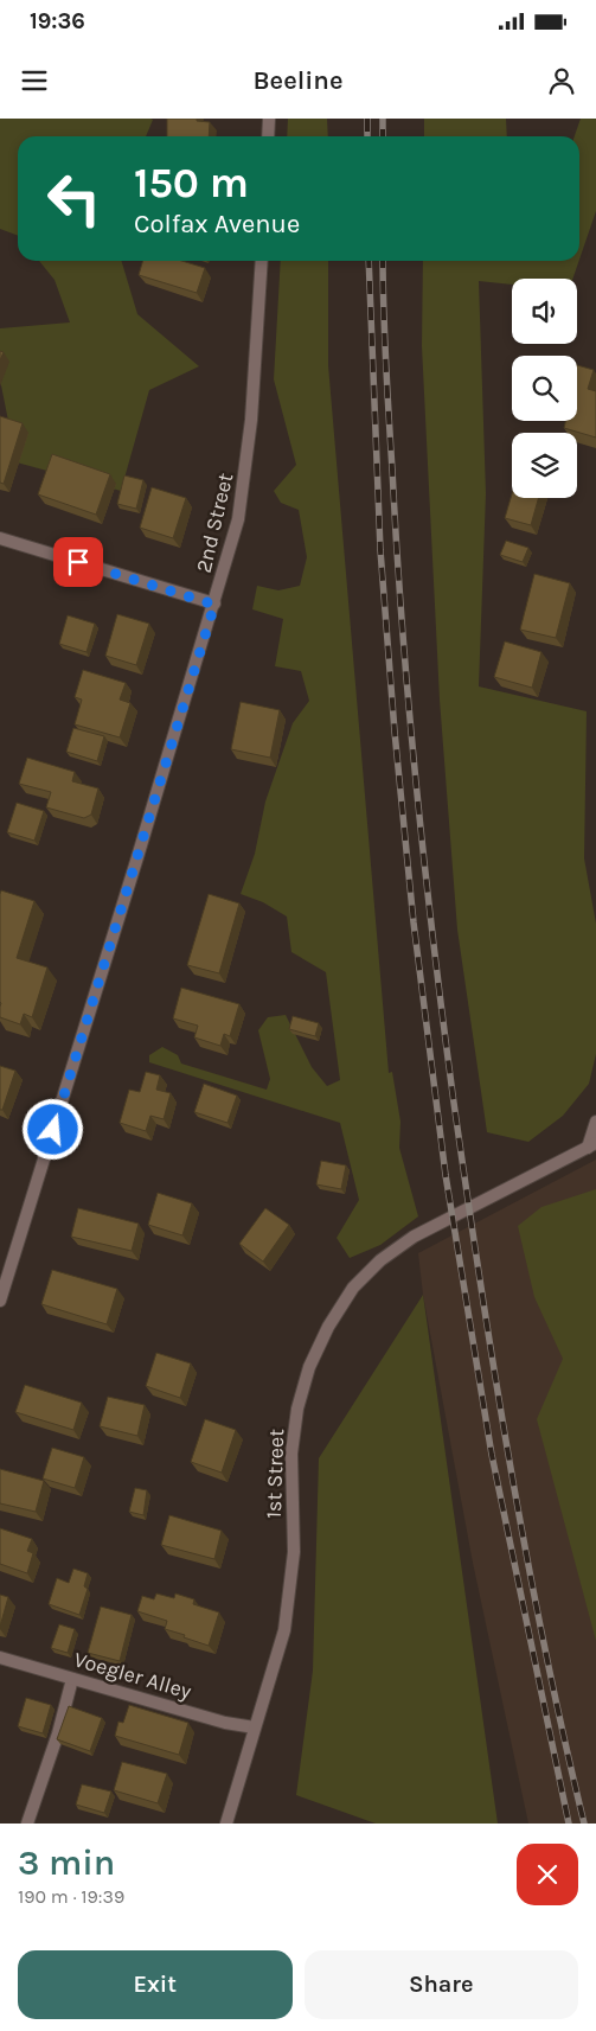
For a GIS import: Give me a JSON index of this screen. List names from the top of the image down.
{
  "streets": {
    "street": ["2nd Street", "1st Street", "Voegler Alley"]
  },
  "crossings": [
    ["1st Street", "Voegler Alley"]
  ],
  "page": {
    "status": "19:36",
    "header": "Beeline",
    "turn": ["150 m", "Colfax Avenue"],
    "heading": ["3 min", "190 m · 19:39"],
    "buttons": ["Exit", "Share"]
  }
}
